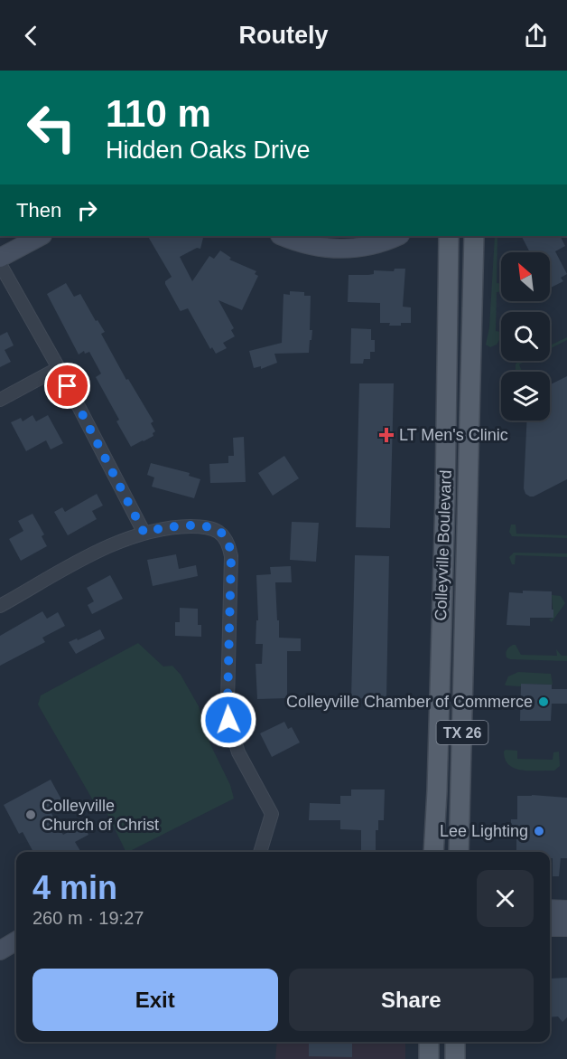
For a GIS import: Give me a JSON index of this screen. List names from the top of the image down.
{
  "streets": {
    "main road": ["Colleyville Boulevard", "TX 26"]
  },
  "places": {
    "health": ["LT Men's Clinic"],
    "other": ["Colleyville Chamber of Commerce", "Colleyville Church of Christ", "Lee Lighting"]
  },
  "north": "top left",
  "page": {
    "header": "Routely",
    "turn": ["110 m", "Hidden Oaks Drive"],
    "then": "Then",
    "heading": ["4 min", "260 m · 19:27"],
    "buttons": ["Exit", "Share"]
  }
}
